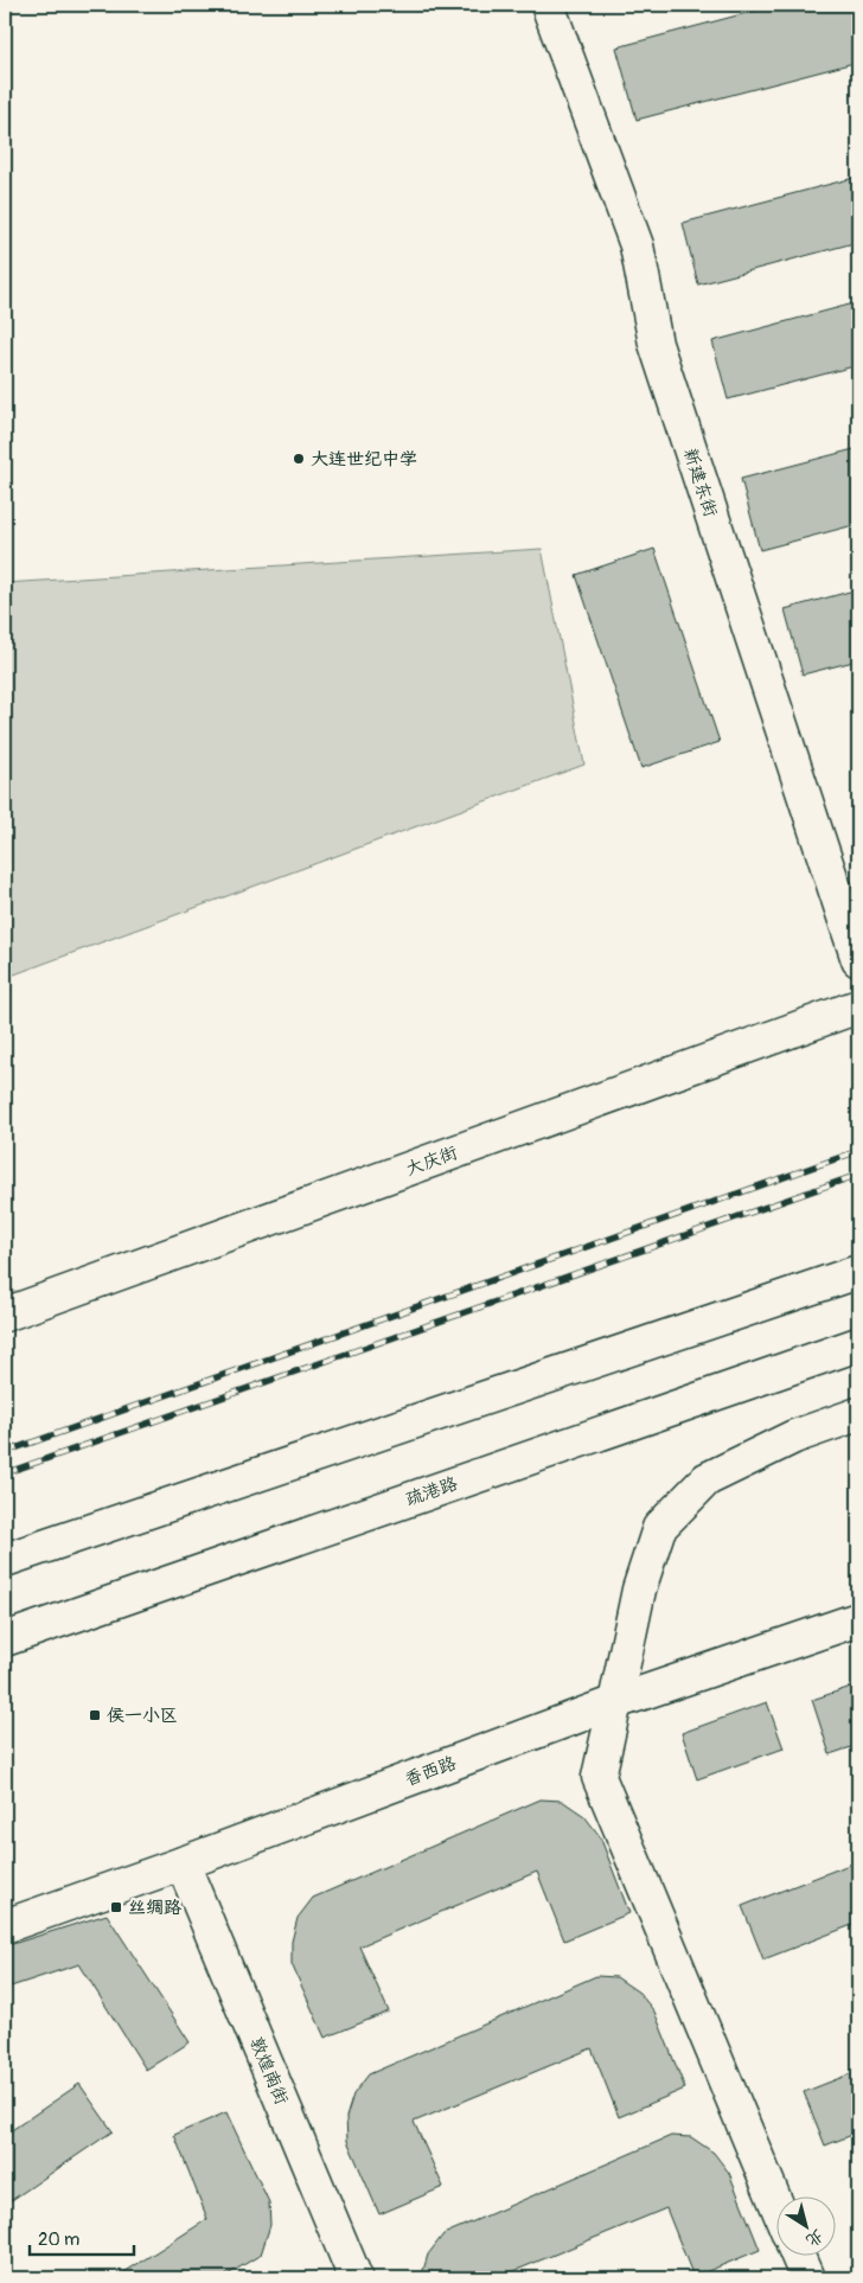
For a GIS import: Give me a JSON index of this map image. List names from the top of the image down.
{
  "streets": {
    "main road": [
      "新建东街",
      "大庆街",
      "疏港路",
      "香西路",
      "敦煌南街"
    ]
  },
  "crossings": [
    ["香西路", "敦煌南街"]
  ],
  "places": {
    "other": ["大连世纪中学"],
    "transit": ["侯一小区", "丝绸路"]
  },
  "scale_bar": "20 m",
  "north": "bottom right"
}
